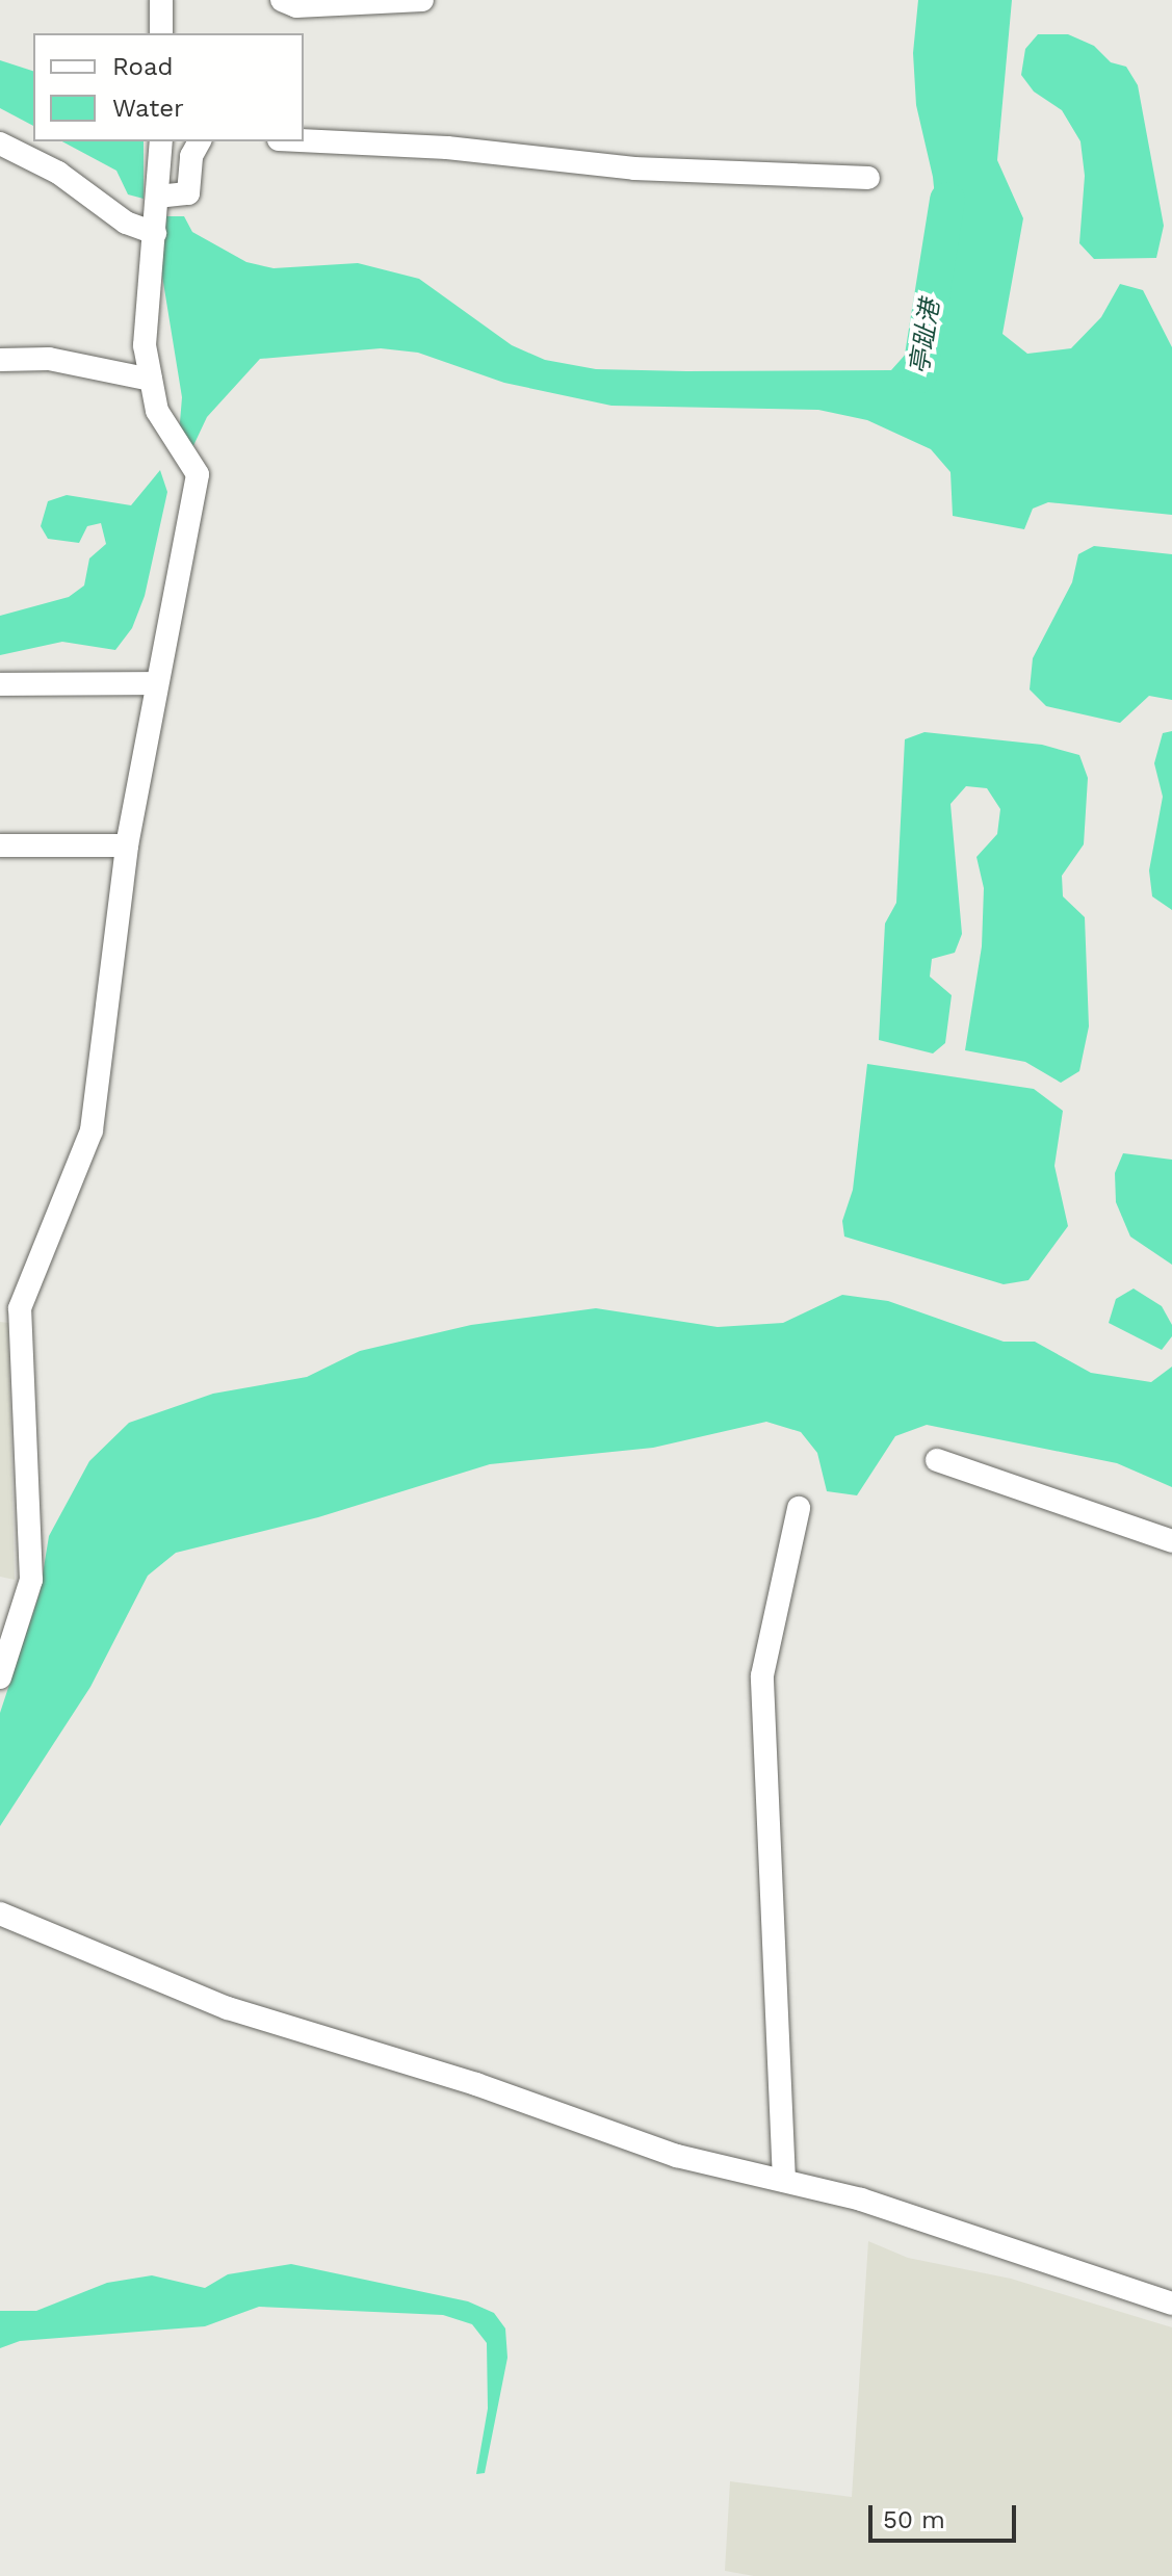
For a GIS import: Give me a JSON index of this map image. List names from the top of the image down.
{
  "water": ["亭趾港"],
  "legend": ["Road", "Water"],
  "scale_bar": "50 m"
}
